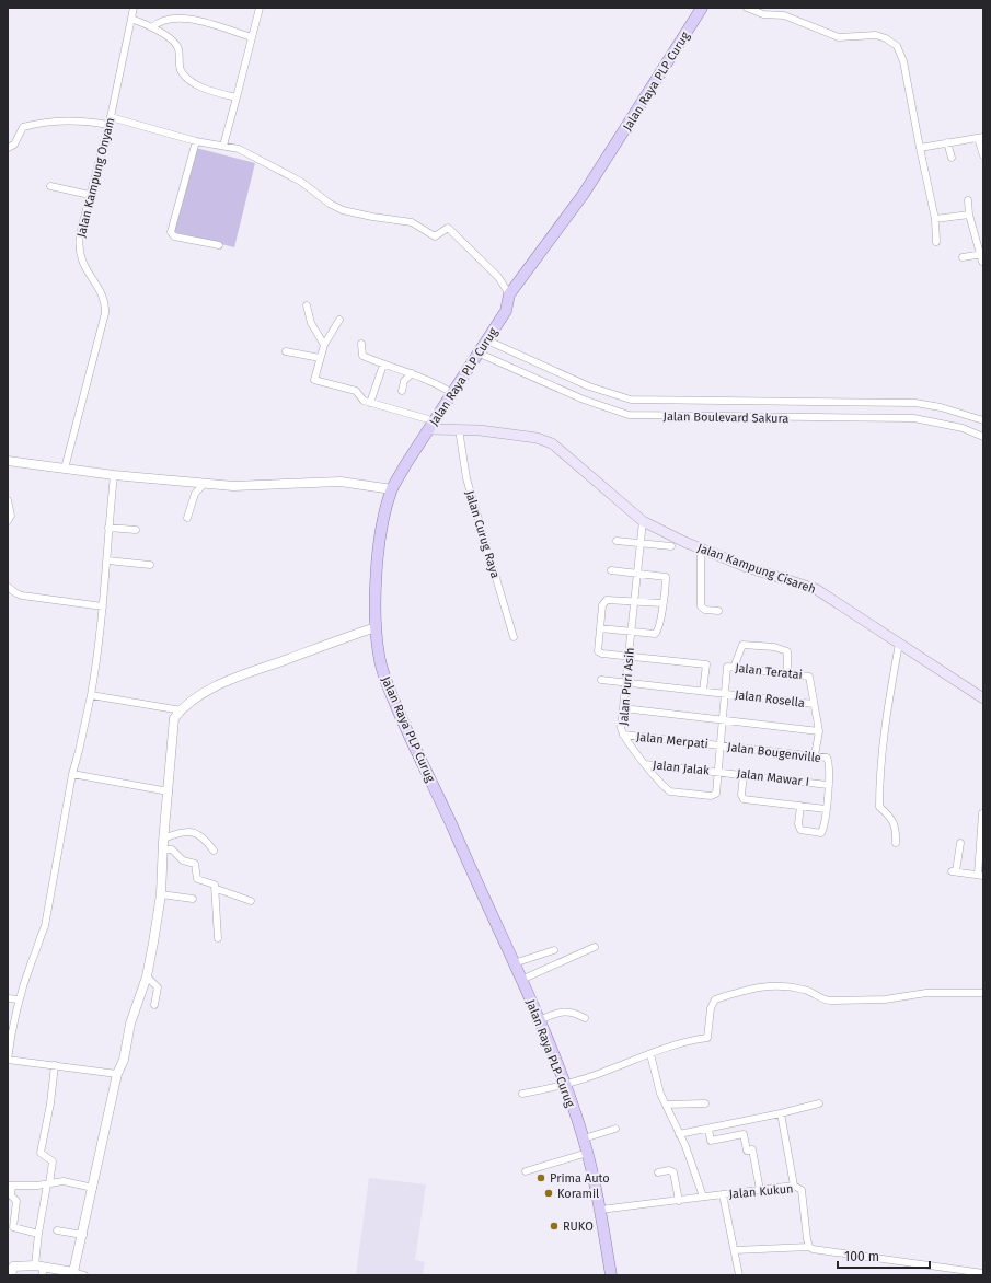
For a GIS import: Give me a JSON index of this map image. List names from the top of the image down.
{
  "streets": {
    "main road": ["Jalan Raya PLP Curug", "Jalan Kampung Cisareh"],
    "street": [
      "Jalan Kampung Onyam",
      "Jalan Boulevard Sakura",
      "Jalan Curug Raya",
      "Jalan Teratai",
      "Jalan Puri Asih",
      "Jalan Rosella",
      "Jalan Merpati",
      "Jalan Bougenville",
      "Jalan Jalak",
      "Jalan Mawar I",
      "Jalan Kukun"
    ]
  },
  "crossings": [
    ["Jalan Raya PLP Curug", "Jalan Boulevard Sakura"],
    ["Jalan Raya PLP Curug", "Jalan Kampung Cisareh"],
    ["Jalan Raya PLP Curug", "Jalan Kukun"],
    ["Jalan Curug Raya", "Jalan Kampung Cisareh"],
    ["Jalan Kampung Cisareh", "Jalan Puri Asih"],
    ["Jalan Teratai", "Jalan Puri Asih"],
    ["Jalan Teratai", "Jalan Rosella"],
    ["Jalan Puri Asih", "Jalan Rosella"],
    ["Jalan Puri Asih", "Jalan Merpati"],
    ["Jalan Puri Asih", "Jalan Bougenville"],
    ["Jalan Puri Asih", "Jalan Jalak"],
    ["Jalan Puri Asih", "Jalan Mawar I"],
    ["Jalan Merpati", "Jalan Bougenville"],
    ["Jalan Bougenville", "Jalan Mawar I"],
    ["Jalan Jalak", "Jalan Mawar I"]
  ],
  "places": ["Prima Auto", "Koramil", "RUKO"],
  "scale_bar": "100 m"
}
